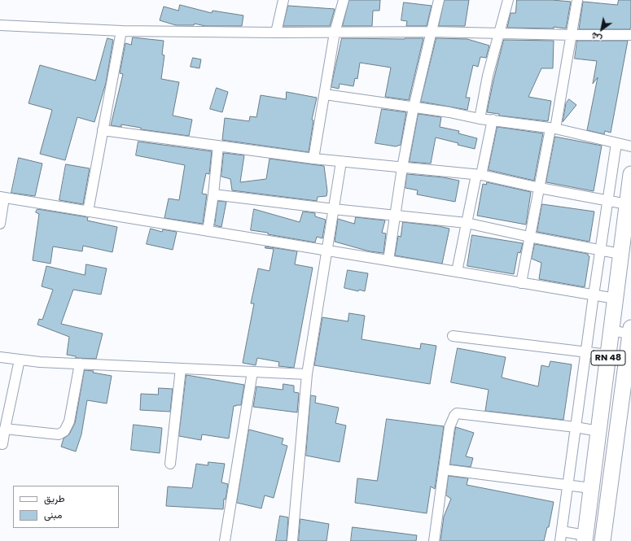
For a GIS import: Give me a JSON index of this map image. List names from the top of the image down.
{
  "streets": {
    "main road": ["RN 48"]
  },
  "legend": ["طريق", "مبنى"],
  "north": "bottom left"
}
